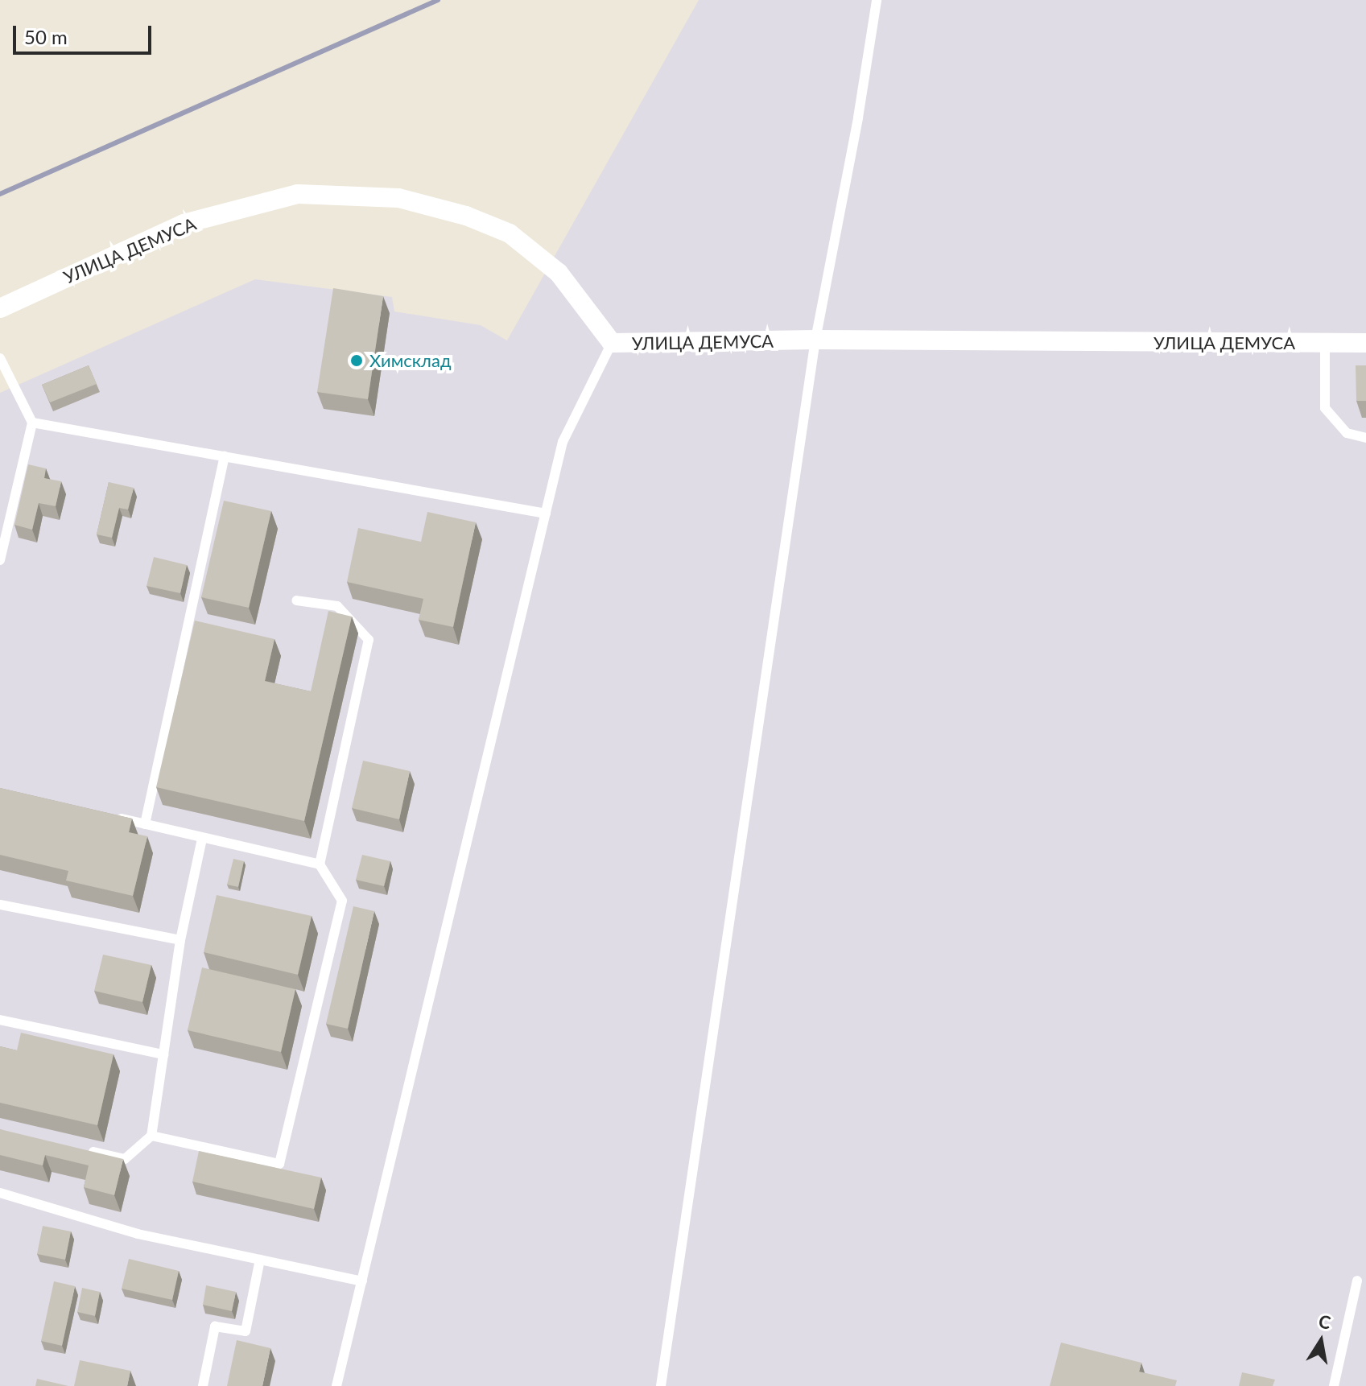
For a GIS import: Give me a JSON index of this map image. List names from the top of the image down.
{
  "streets": {
    "street": ["УЛИЦА ДЕМУСА"]
  },
  "places": ["Химсклад"],
  "scale_bar": "50 m",
  "north": "top"
}
